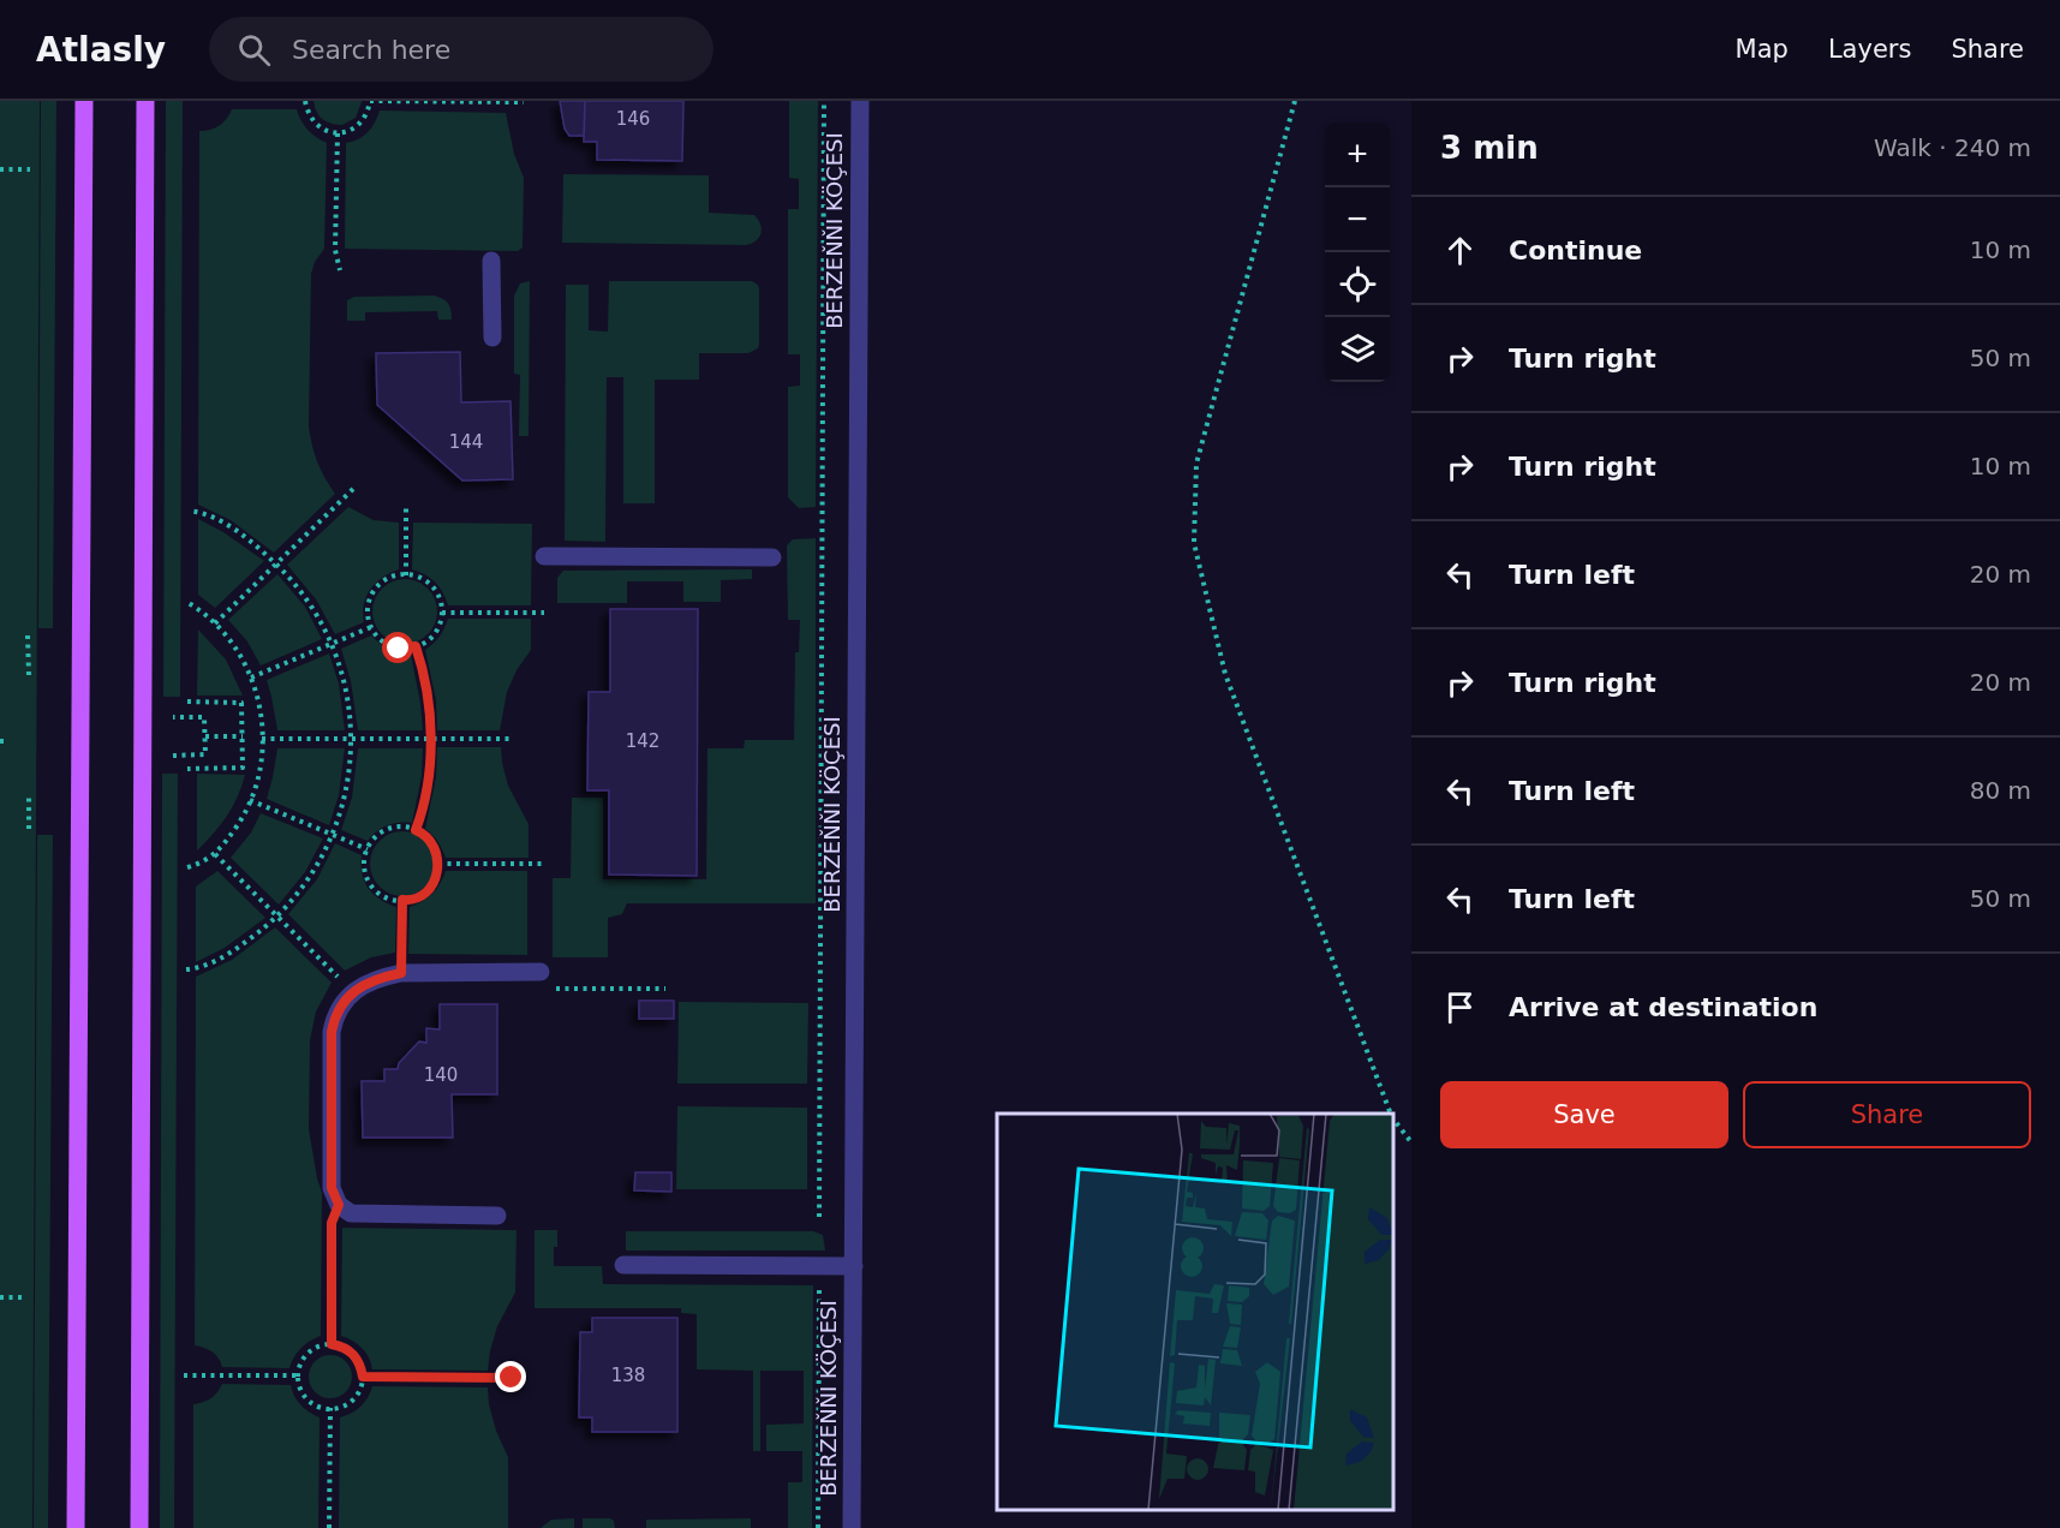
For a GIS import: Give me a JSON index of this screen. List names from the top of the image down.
{
  "streets": {
    "street": ["BERZEŇŇI KÖÇESI"]
  },
  "house_numbers": [
    "146",
    "144",
    "142",
    "140",
    "138"
  ],
  "page": {
    "header": "Atlasly",
    "search": "Search here",
    "nav": ["Map", "Layers", "Share"],
    "heading": ["3 min", "Walk · 240 m"],
    "map_buttons": ["+", "−"],
    "list": [
      ["Continue", "10 m"],
      ["Turn right", "50 m"],
      ["Turn right", "10 m"],
      ["Turn left", "20 m"],
      ["Turn right", "20 m"],
      ["Turn left", "80 m"],
      ["Turn left", "50 m"],
      "Arrive at destination"
    ],
    "buttons": ["Save", "Share"]
  }
}
